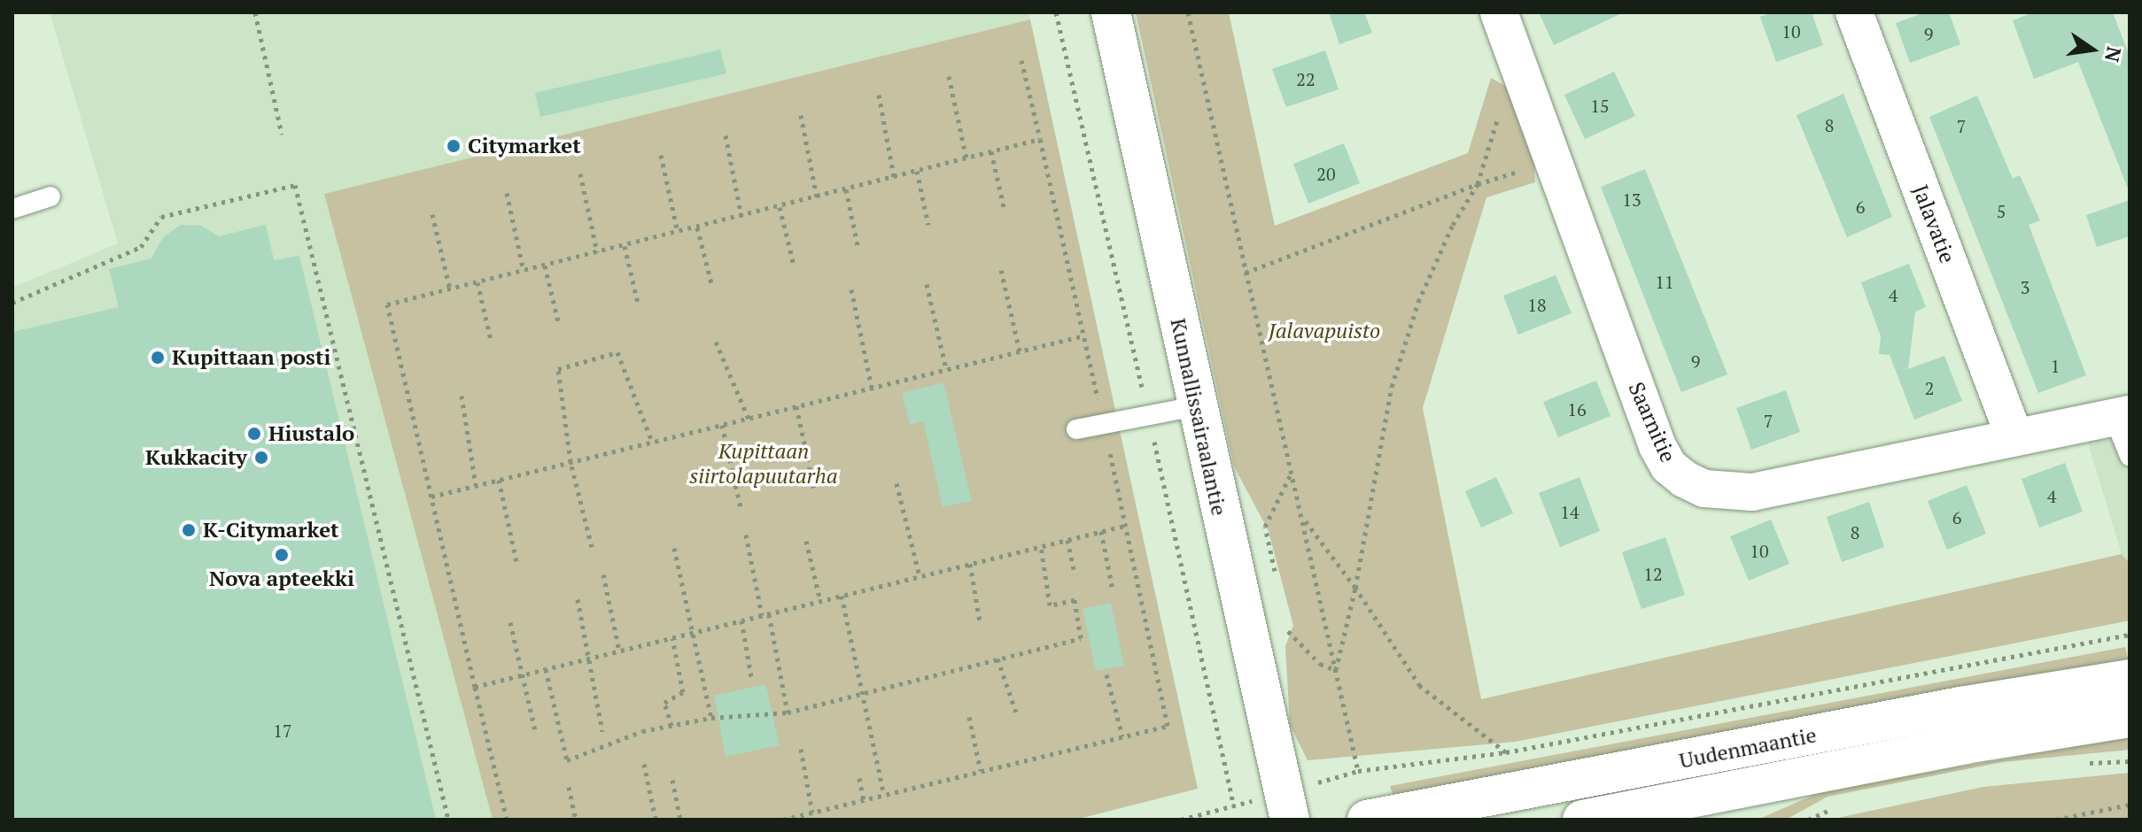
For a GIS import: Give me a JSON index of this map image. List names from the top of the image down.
{
  "streets": {
    "main road": ["Kunnallissairaalantie", "Uudenmaantie"],
    "street": ["Jalavatie", "Saarnitie"]
  },
  "crossings": [
    ["Jalavatie", "Saarnitie"]
  ],
  "parks": ["Jalavapuisto", "Kupittaan siirtolapuutarha"],
  "places": [
    "Citymarket",
    "Kupittaan posti",
    "Hiustalo",
    "Kukkacity",
    "K-Citymarket",
    "Nova apteekki"
  ],
  "house_numbers": [
    "10",
    "9",
    "22",
    "15",
    "8",
    "7",
    "20",
    "13",
    "6",
    "5",
    "11",
    "3",
    "4",
    "18",
    "9",
    "1",
    "2",
    "16",
    "7",
    "4",
    "14",
    "6",
    "8",
    "10",
    "12",
    "17"
  ],
  "north": "right"
}
